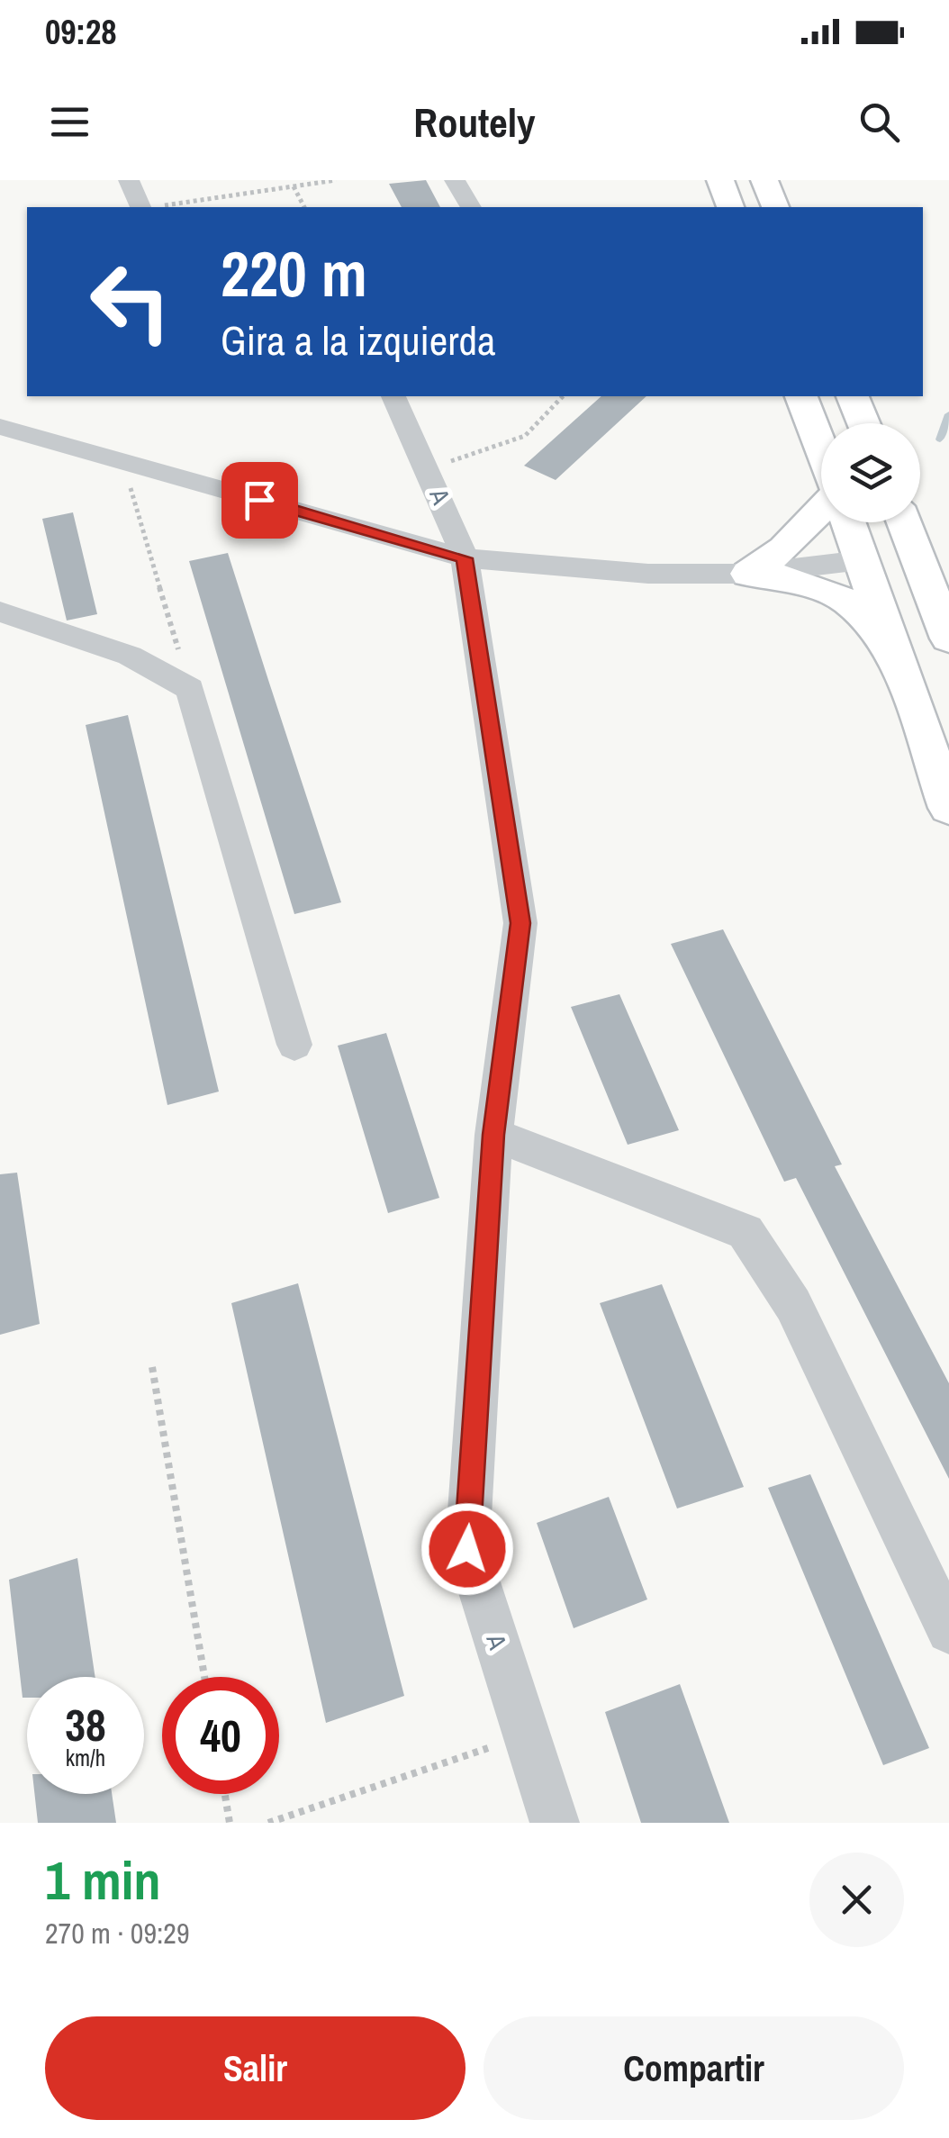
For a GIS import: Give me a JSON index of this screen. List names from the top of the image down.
{
  "streets": {
    "street": ["A"]
  },
  "page": {
    "status": "09:28",
    "header": "Routely",
    "turn": ["220 m", "Gira a la izquierda"],
    "speed": "38 km/h",
    "limit": "40",
    "heading": ["1 min", "270 m · 09:29"],
    "buttons": ["Salir", "Compartir"]
  }
}
